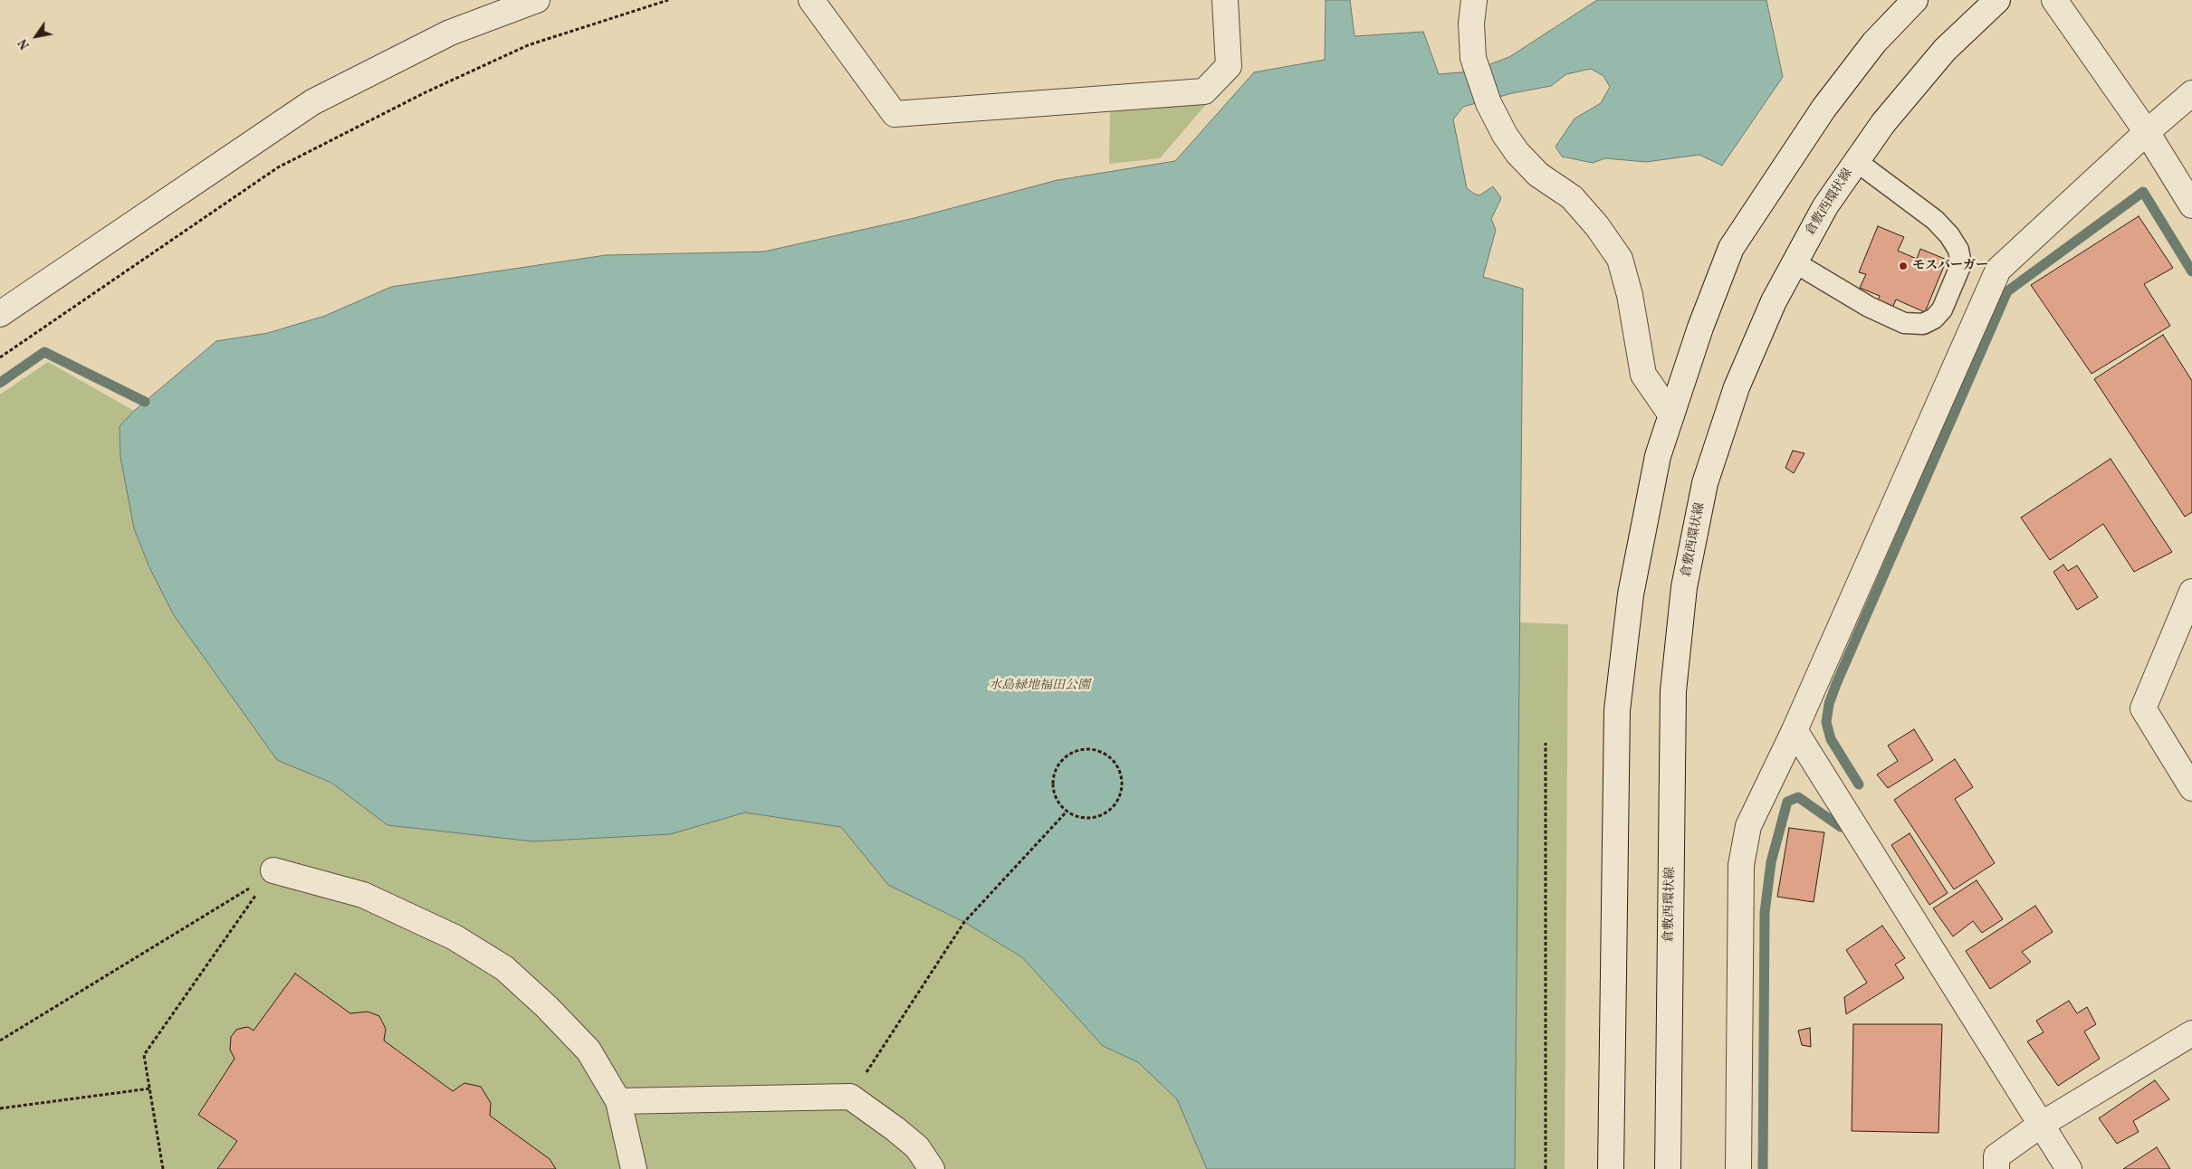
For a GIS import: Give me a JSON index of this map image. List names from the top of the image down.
{
  "streets": {
    "street": ["倉敷西環状線"]
  },
  "parks": ["水島緑地福田公園"],
  "places": ["モスバーガー"],
  "north": "bottom left"
}
